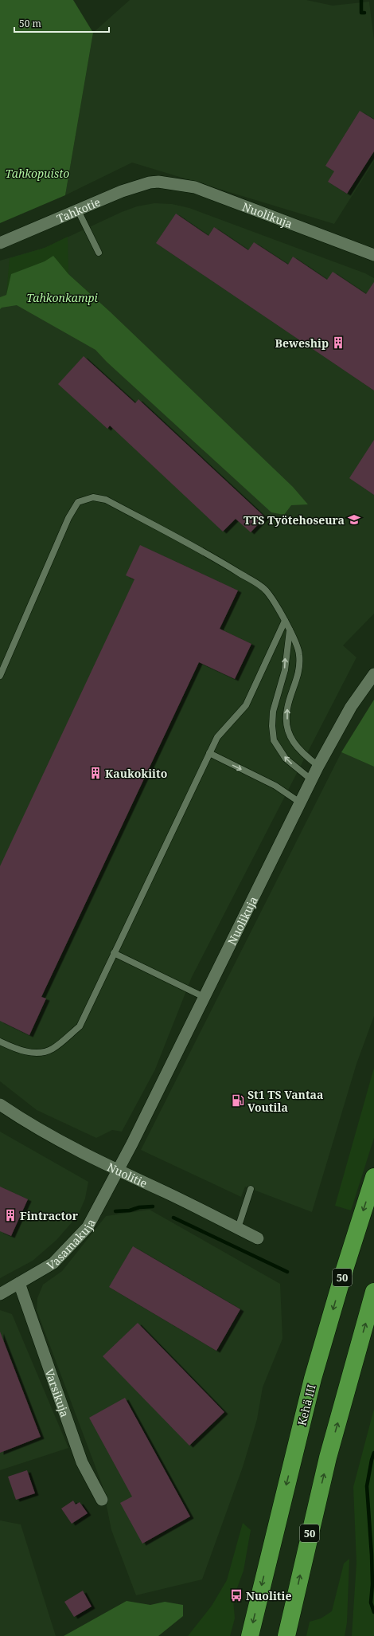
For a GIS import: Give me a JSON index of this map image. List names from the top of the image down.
{
  "streets": {
    "highway": ["50", "Kehä III"],
    "street": [
      "Tahkotie",
      "Nuolikuja",
      "Nuolitie",
      "Vasamakuja",
      "Varsikuja"
    ]
  },
  "crossings": [
    ["Tahkotie", "Nuolikuja"],
    ["Nuolikuja", "Nuolitie"],
    ["Nuolikuja", "Vasamakuja"],
    ["Nuolitie", "Vasamakuja"],
    ["Vasamakuja", "Varsikuja"]
  ],
  "parks": ["Tahkopuisto", "Tahkonkampi"],
  "places": {
    "building": ["Beweship", "Kaukokiito", "Fintractor"],
    "school or university": ["TTS Työtehoseura"],
    "fuel station": ["St1 TS Vantaa Voutila"],
    "bus stop": ["Nuolitie"]
  },
  "scale_bar": "50 m"
}
